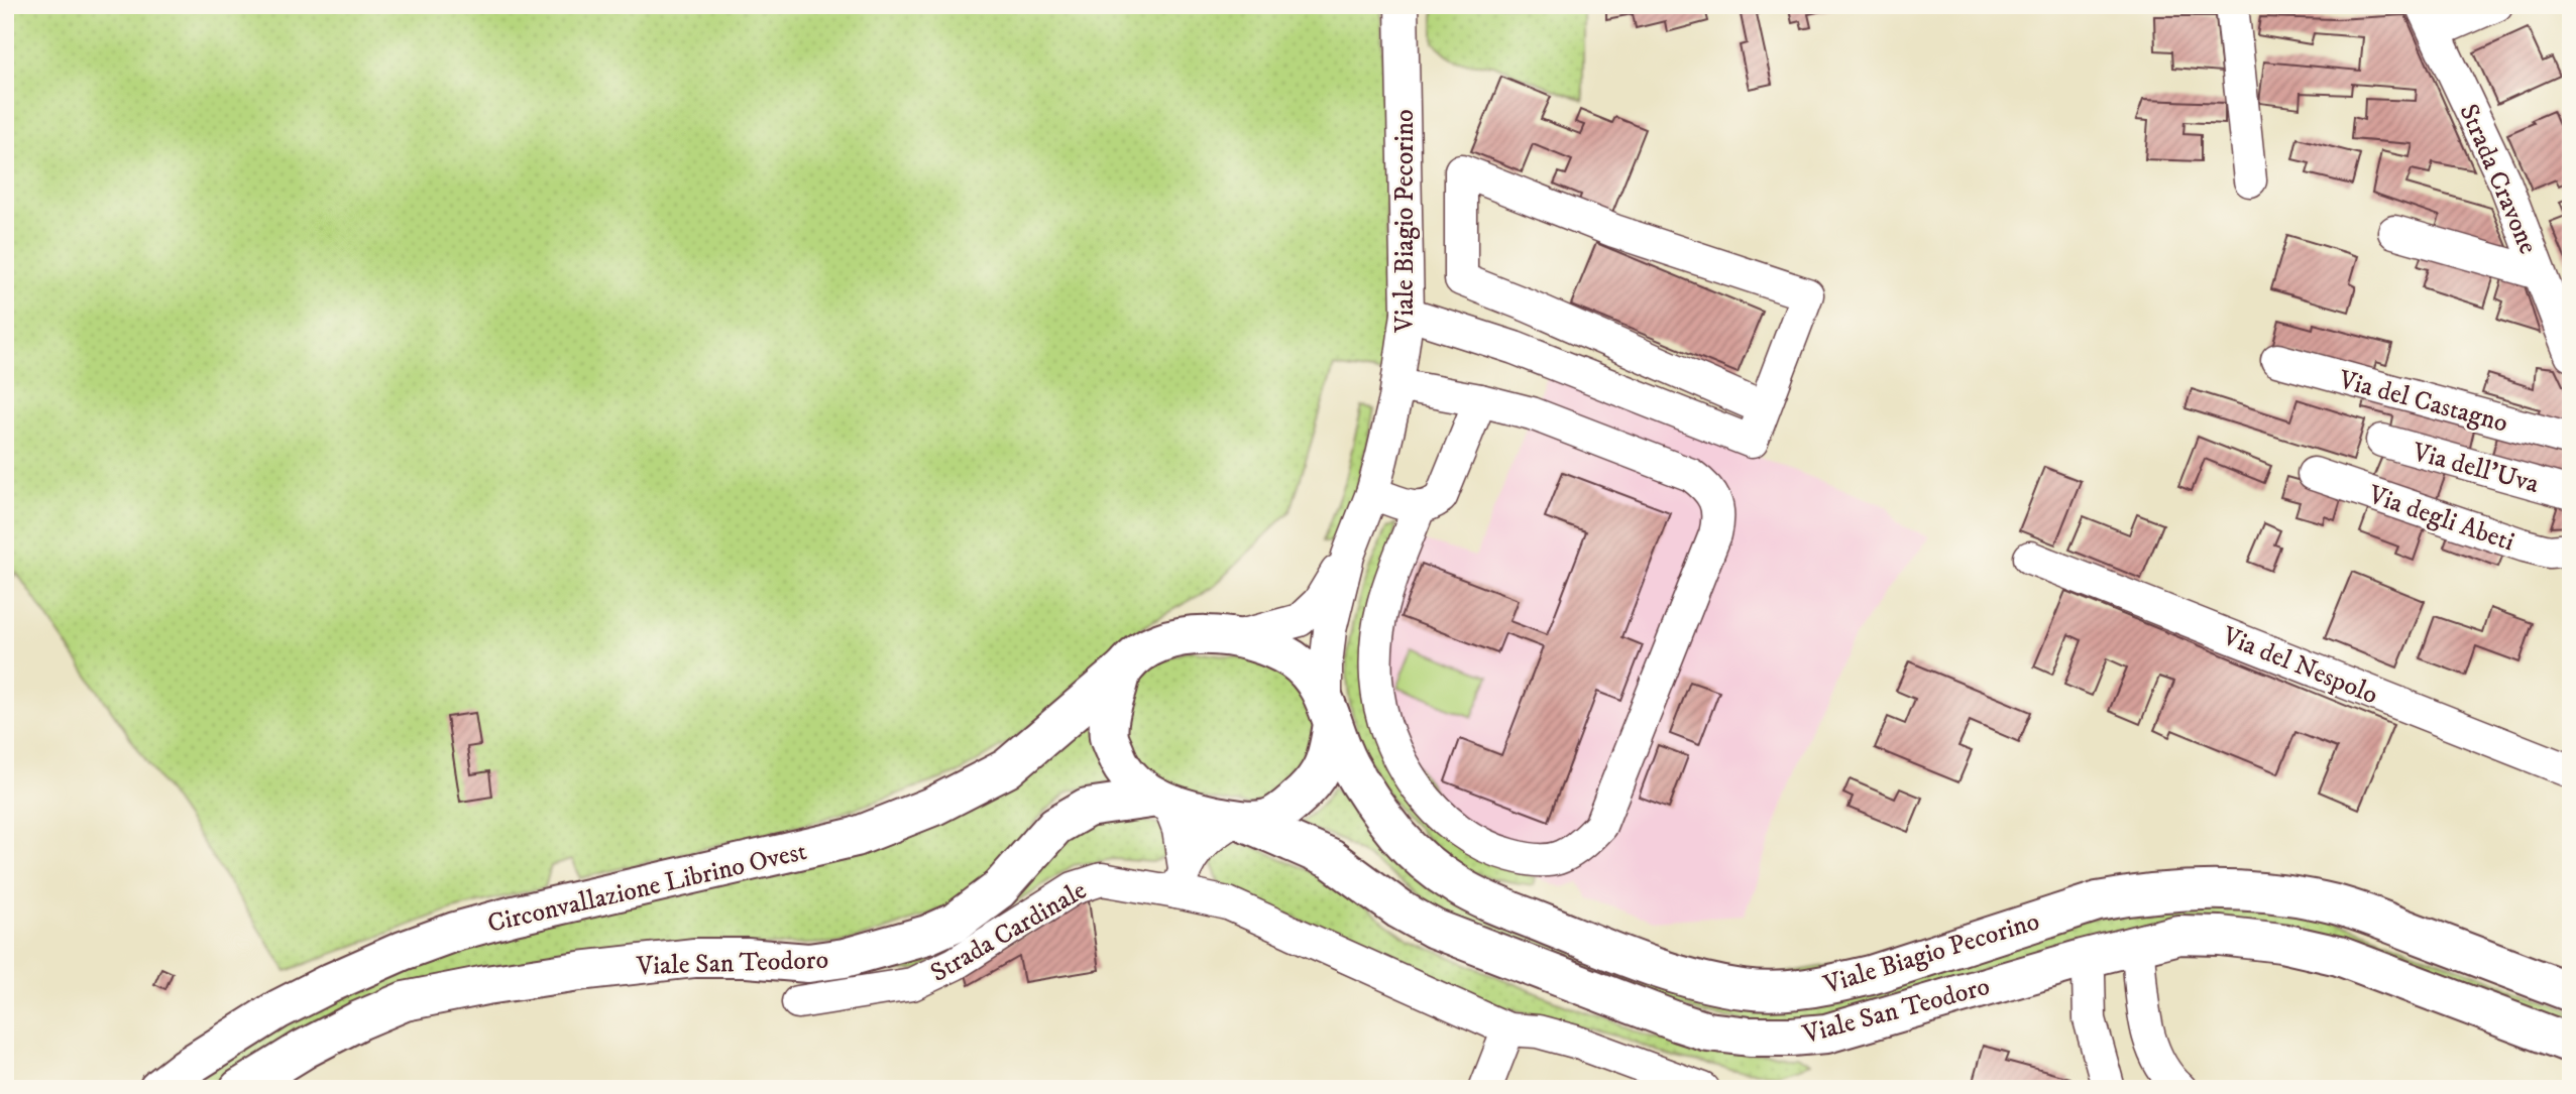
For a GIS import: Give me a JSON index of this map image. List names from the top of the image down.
{
  "streets": {
    "main road": ["Viale Biagio Pecorino", "Circonvallazione Librino Ovest", "Viale San Teodoro"],
    "street": [
      "Strada Cravone",
      "Via del Castagno",
      "Via dell'Uva",
      "Via degli Abeti",
      "Via del Nespolo",
      "Strada Cardinale"
    ]
  },
  "crossings": [
    ["Viale Biagio Pecorino", "Circonvallazione Librino Ovest"],
    ["Viale Biagio Pecorino", "Viale San Teodoro"],
    ["Circonvallazione Librino Ovest", "Viale San Teodoro"]
  ]
}
